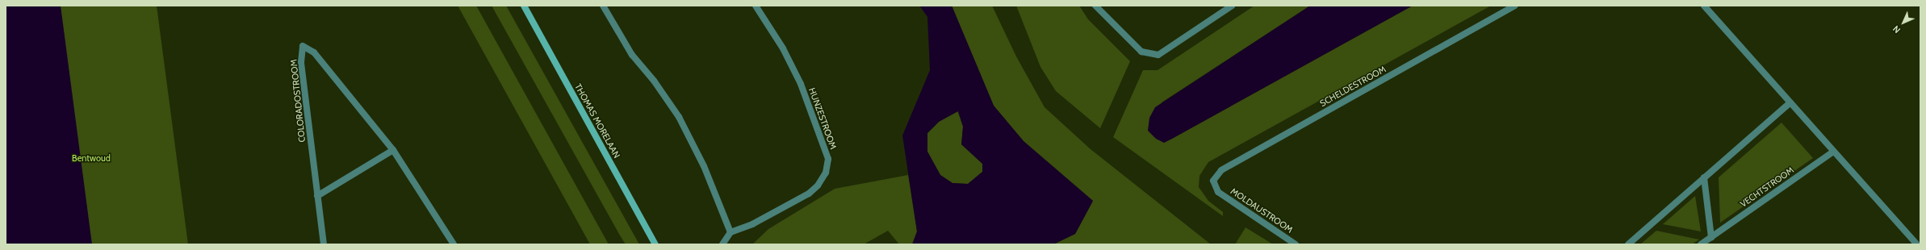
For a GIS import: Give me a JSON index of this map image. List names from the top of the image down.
{
  "streets": {
    "street": [
      "SCHELDESTROOM",
      "COLORADOSTROOM",
      "HUNZESTROOM",
      "THOMAS MORELAAN",
      "VECHTSTROOM",
      "MOLDAUSTROOM"
    ]
  },
  "crossings": [
    ["SCHELDESTROOM", "MOLDAUSTROOM"]
  ],
  "parks": ["Bentwoud"],
  "north": "bottom left"
}
